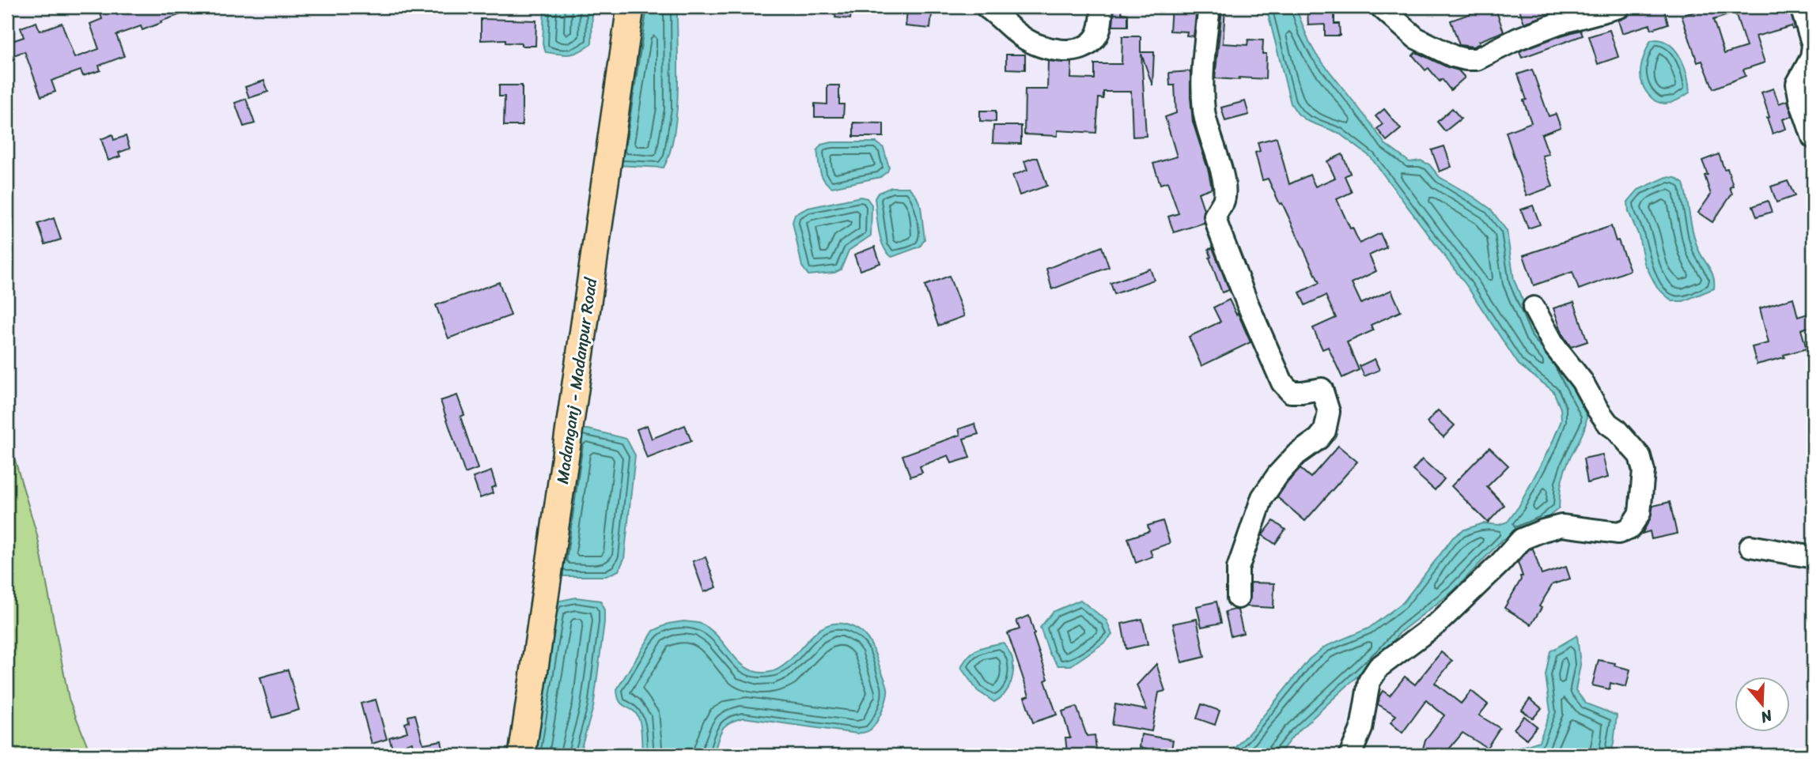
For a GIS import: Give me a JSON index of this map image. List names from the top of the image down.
{
  "streets": {
    "main road": ["Madanganj - Madanpur Road"]
  },
  "north": "bottom"
}
